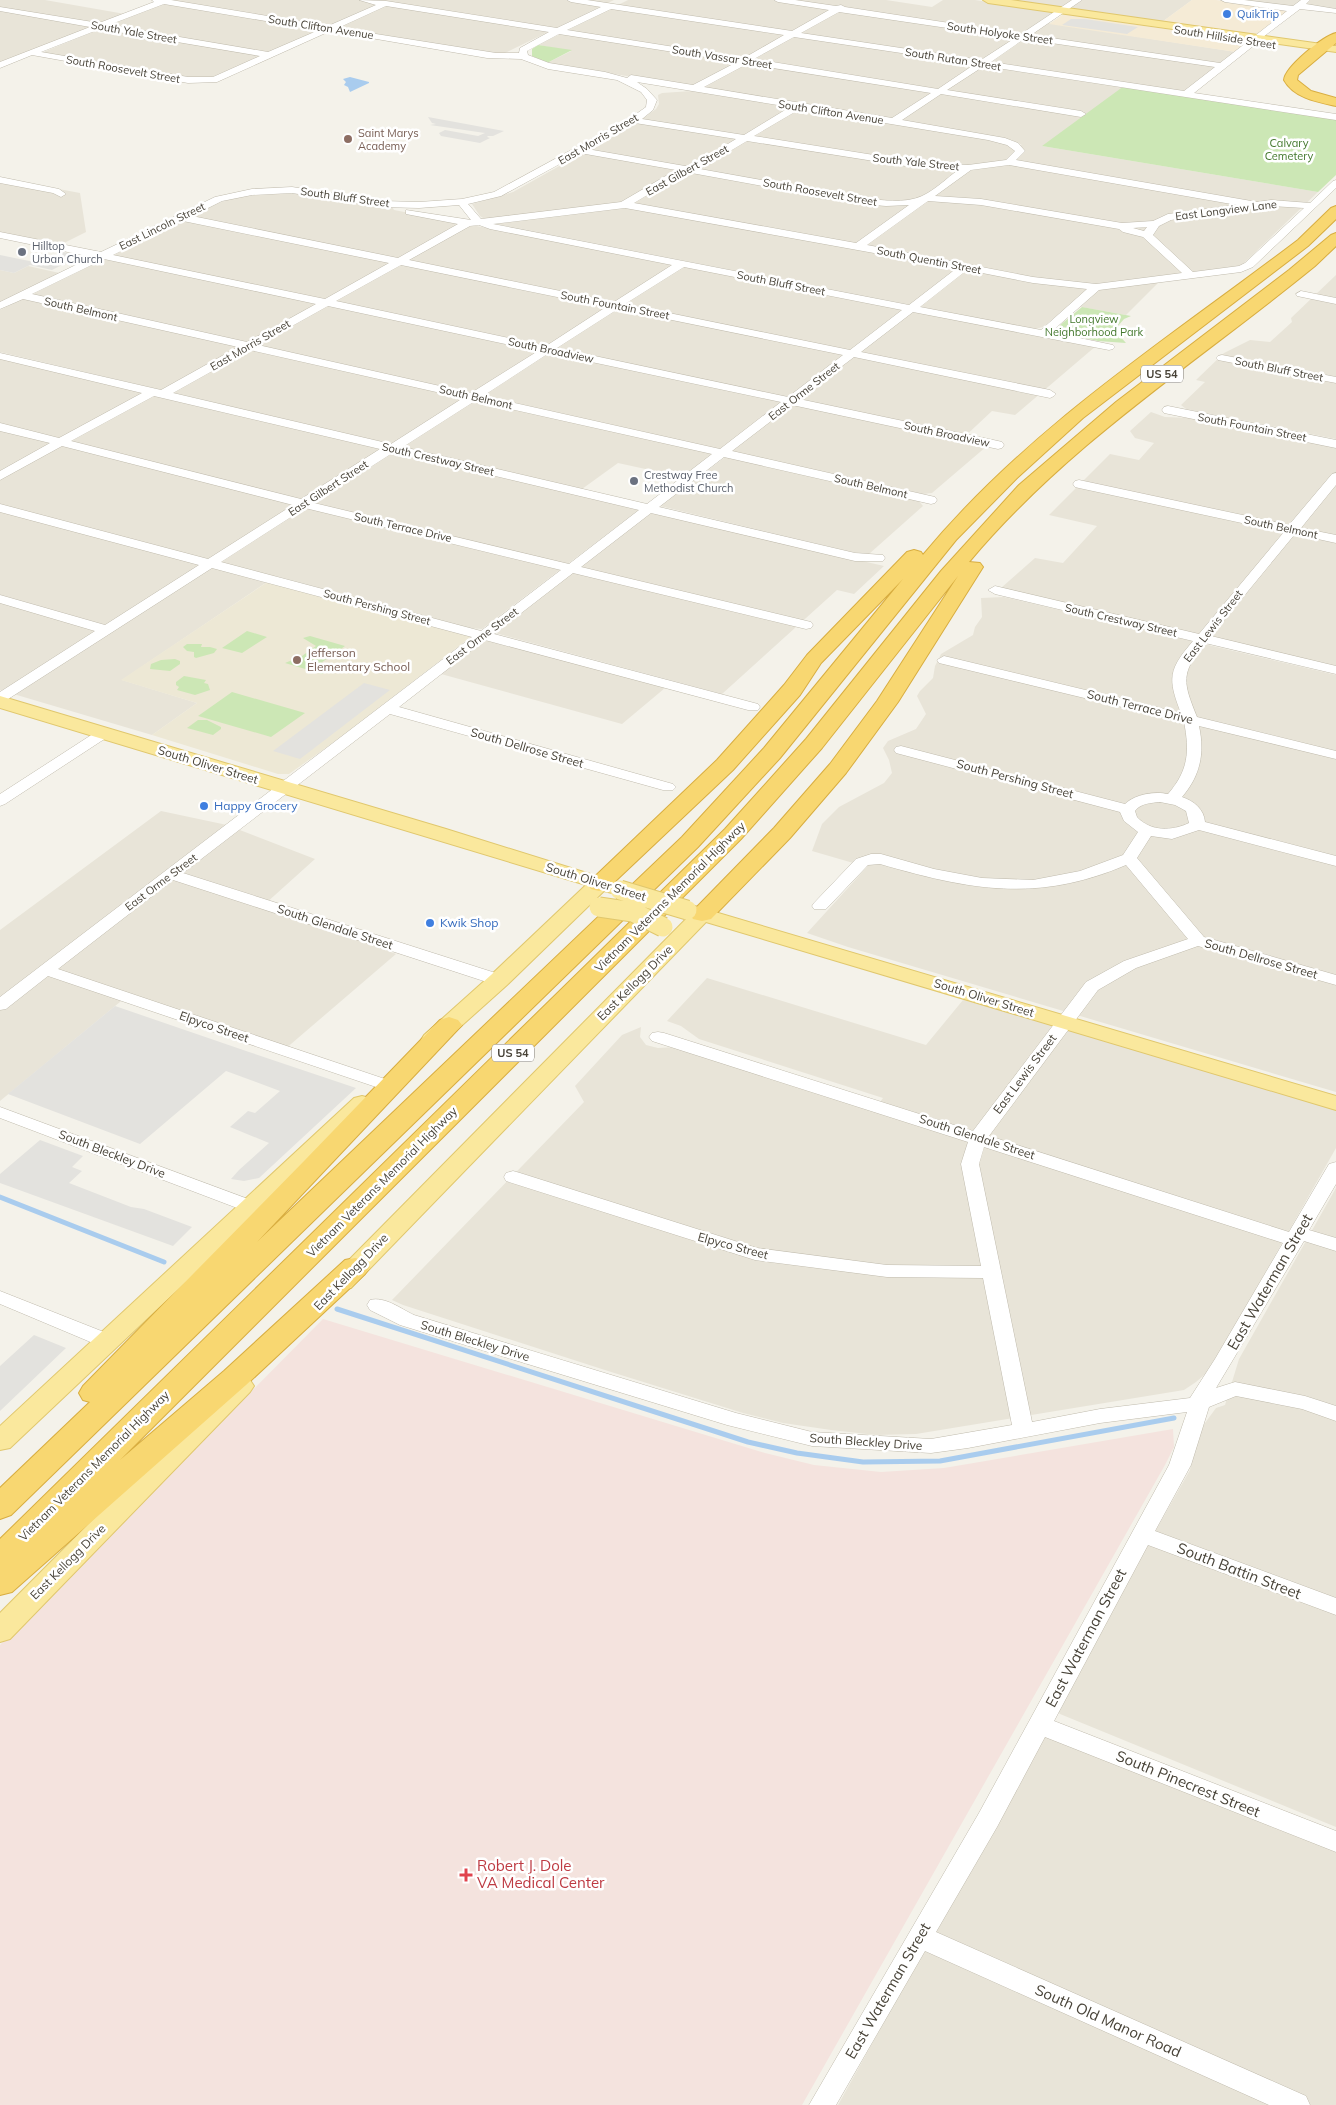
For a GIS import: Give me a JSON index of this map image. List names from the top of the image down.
{
  "streets": {
    "highway": ["US 54", "Vietnam Veterans Memorial Highway"],
    "main road": ["South Hillside Street", "South Oliver Street", "East Kellogg Drive"],
    "street": [
      "South Clifton Avenue",
      "South Yale Street",
      "South Holyoke Street",
      "South Vassar Street",
      "South Rutan Street",
      "South Roosevelt Street",
      "East Morris Street",
      "East Gilbert Street",
      "South Bluff Street",
      "East Longview Lane",
      "East Lincoln Street",
      "South Quentin Street",
      "South Fountain Street",
      "South Belmont",
      "South Broadview",
      "East Orme Street",
      "South Crestway Street",
      "South Terrace Drive",
      "South Pershing Street",
      "East Lewis Street",
      "South Dellrose Street",
      "South Glendale Street",
      "Elpyco Street",
      "South Bleckley Drive",
      "East Waterman Street",
      "South Battin Street",
      "South Pinecrest Street",
      "South Old Manor Road"
    ]
  },
  "crossings": [
    ["South Clifton Avenue", "South Yale Street"],
    ["South Clifton Avenue", "East Morris Street"],
    ["South Clifton Avenue", "East Gilbert Street"],
    ["South Yale Street", "South Roosevelt Street"],
    ["South Yale Street", "East Morris Street"],
    ["South Yale Street", "East Gilbert Street"],
    ["South Yale Street", "East Longview Lane"],
    ["South Roosevelt Street", "East Morris Street"],
    ["South Roosevelt Street", "East Gilbert Street"],
    ["South Roosevelt Street", "East Longview Lane"],
    ["East Morris Street", "East Gilbert Street"],
    ["East Morris Street", "South Bluff Street"],
    ["East Morris Street", "South Fountain Street"],
    ["East Morris Street", "South Belmont"],
    ["East Morris Street", "South Broadview"],
    ["East Morris Street", "South Crestway Street"],
    ["East Morris Street", "South Terrace Drive"],
    ["East Gilbert Street", "South Bluff Street"],
    ["East Gilbert Street", "South Quentin Street"],
    ["East Gilbert Street", "South Fountain Street"],
    ["East Gilbert Street", "South Belmont"],
    ["East Gilbert Street", "South Broadview"],
    ["East Gilbert Street", "South Crestway Street"],
    ["East Gilbert Street", "South Terrace Drive"],
    ["East Gilbert Street", "South Pershing Street"],
    ["East Gilbert Street", "South Oliver Street"],
    ["South Bluff Street", "East Lincoln Street"],
    ["South Bluff Street", "East Orme Street"],
    ["East Longview Lane", "South Quentin Street"],
    ["East Lincoln Street", "South Fountain Street"],
    ["East Lincoln Street", "South Belmont"],
    ["East Lincoln Street", "South Broadview"],
    ["South Quentin Street", "East Orme Street"],
    ["South Fountain Street", "East Orme Street"],
    ["South Belmont", "East Orme Street"],
    ["South Belmont", "East Lewis Street"],
    ["South Broadview", "East Orme Street"],
    ["East Orme Street", "South Crestway Street"],
    ["East Orme Street", "South Terrace Drive"],
    ["East Orme Street", "South Pershing Street"],
    ["East Orme Street", "South Dellrose Street"],
    ["East Orme Street", "South Oliver Street"],
    ["East Orme Street", "South Glendale Street"],
    ["East Orme Street", "Elpyco Street"],
    ["South Crestway Street", "East Lewis Street"],
    ["South Terrace Drive", "East Lewis Street"],
    ["East Lewis Street", "South Dellrose Street"],
    ["East Lewis Street", "South Oliver Street"],
    ["East Lewis Street", "South Glendale Street"],
    ["East Lewis Street", "Elpyco Street"],
    ["East Lewis Street", "South Bleckley Drive"],
    ["South Oliver Street", "East Kellogg Drive"],
    ["South Glendale Street", "East Waterman Street"],
    ["South Bleckley Drive", "East Waterman Street"],
    ["East Waterman Street", "South Battin Street"],
    ["East Waterman Street", "South Pinecrest Street"],
    ["East Waterman Street", "South Old Manor Road"]
  ],
  "parks": ["Calvary Cemetery", "Longview Neighborhood Park"],
  "places": {
    "other": [
      "QuikTrip",
      "Saint Marys Academy",
      "Hilltop Urban Church",
      "Crestway Free Methodist Church",
      "Jefferson Elementary School",
      "Happy Grocery",
      "Kwik Shop"
    ],
    "health": ["Robert J. Dole VA Medical Center"]
  }
}
